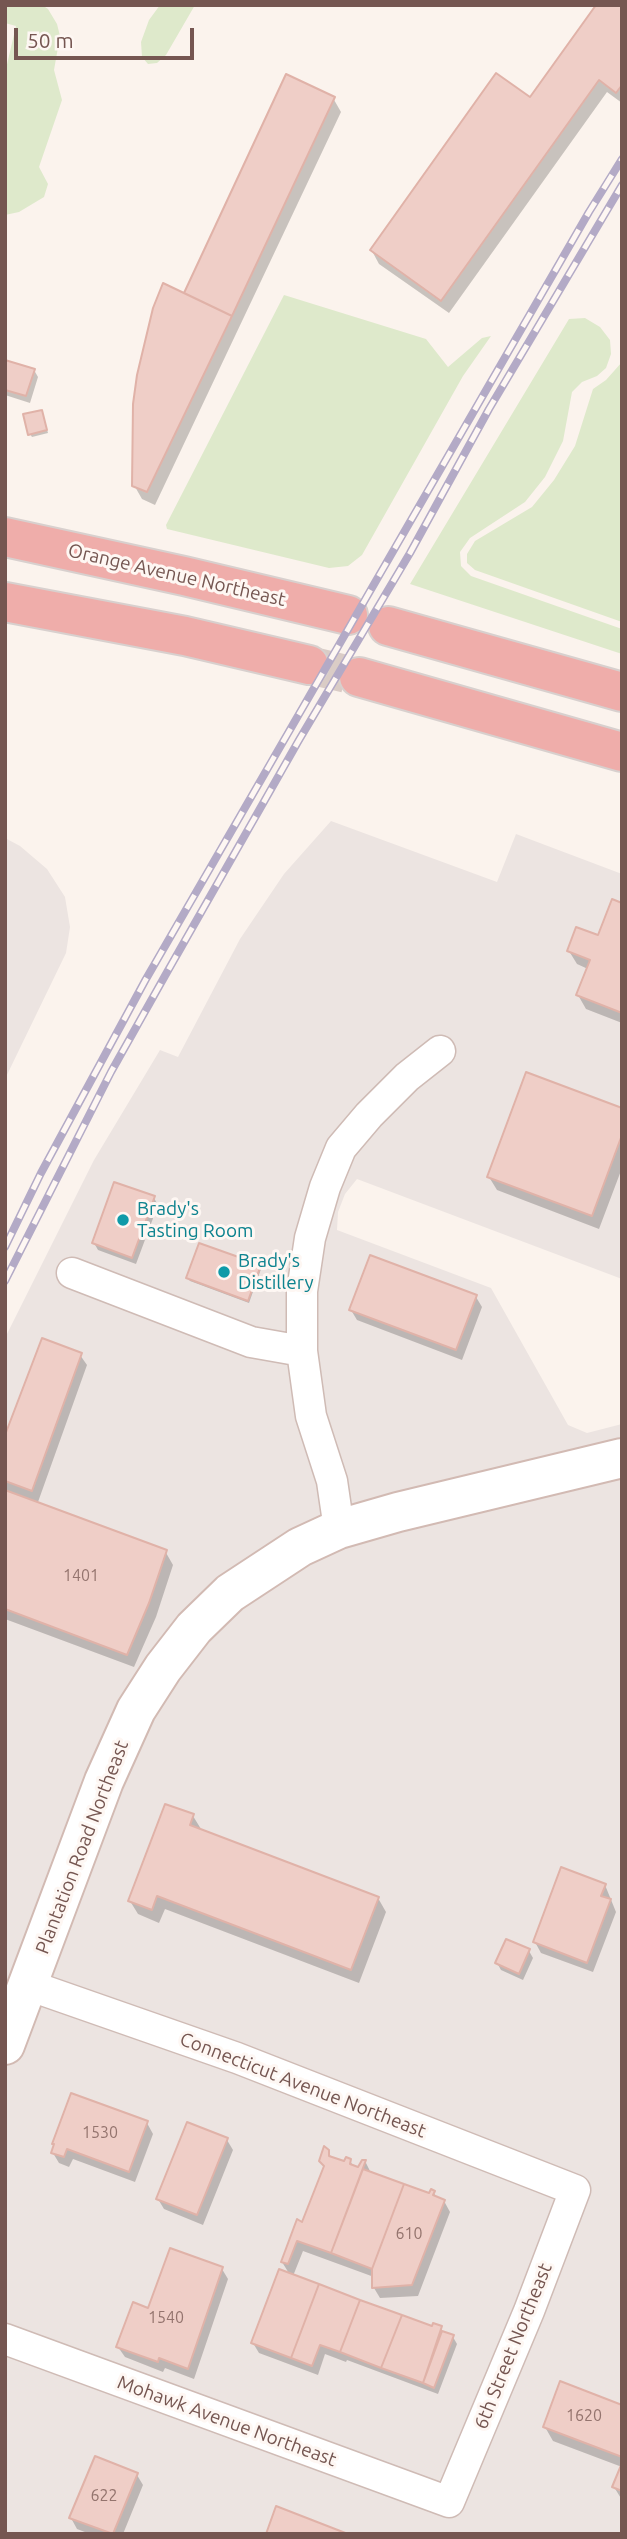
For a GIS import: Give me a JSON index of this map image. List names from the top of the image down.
{
  "streets": {
    "highway": ["Orange Avenue Northeast"],
    "street": [
      "Plantation Road Northeast",
      "Connecticut Avenue Northeast",
      "6th Street Northeast",
      "Mohawk Avenue Northeast"
    ]
  },
  "crossings": [
    ["Plantation Road Northeast", "Connecticut Avenue Northeast"],
    ["Connecticut Avenue Northeast", "6th Street Northeast"],
    ["6th Street Northeast", "Mohawk Avenue Northeast"]
  ],
  "places": ["Brady's Tasting Room", "Brady's Distillery"],
  "house_numbers": [
    "1401",
    "1530",
    "610",
    "1540",
    "1620",
    "622"
  ],
  "scale_bar": "50 m"
}
